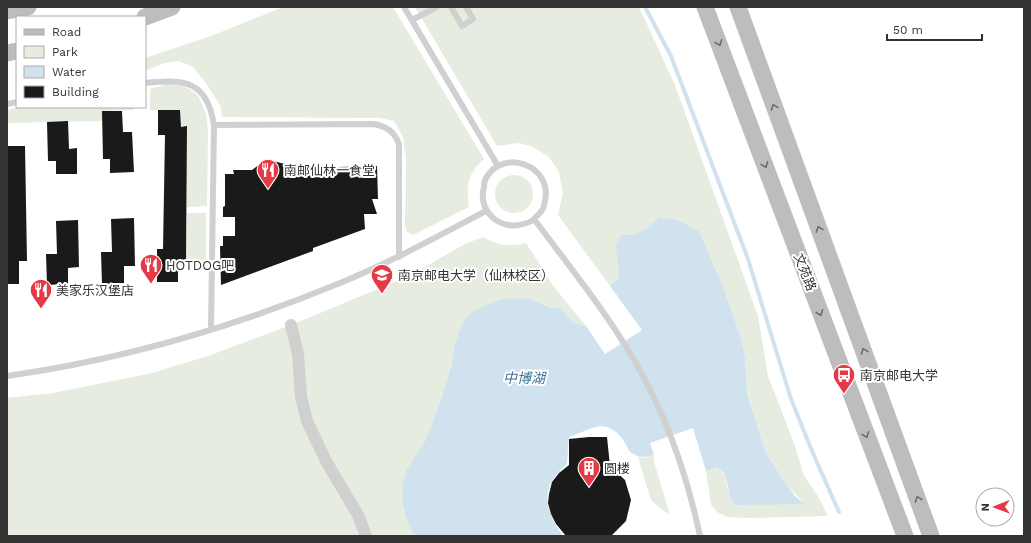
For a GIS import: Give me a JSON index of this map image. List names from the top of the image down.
{
  "streets": {
    "main road": ["文苑路"]
  },
  "water": ["中博湖"],
  "places": {
    "restaurant": ["南邮仙林一食堂", "HOTDOG吧", "美家乐汉堡店"],
    "school or university": ["南京邮电大学（仙林校区）"],
    "bus stop": ["南京邮电大学"],
    "building": ["圆楼"]
  },
  "legend": [
    "Road",
    "Park",
    "Water",
    "Building"
  ],
  "scale_bar": "50 m",
  "north": "left"
}
